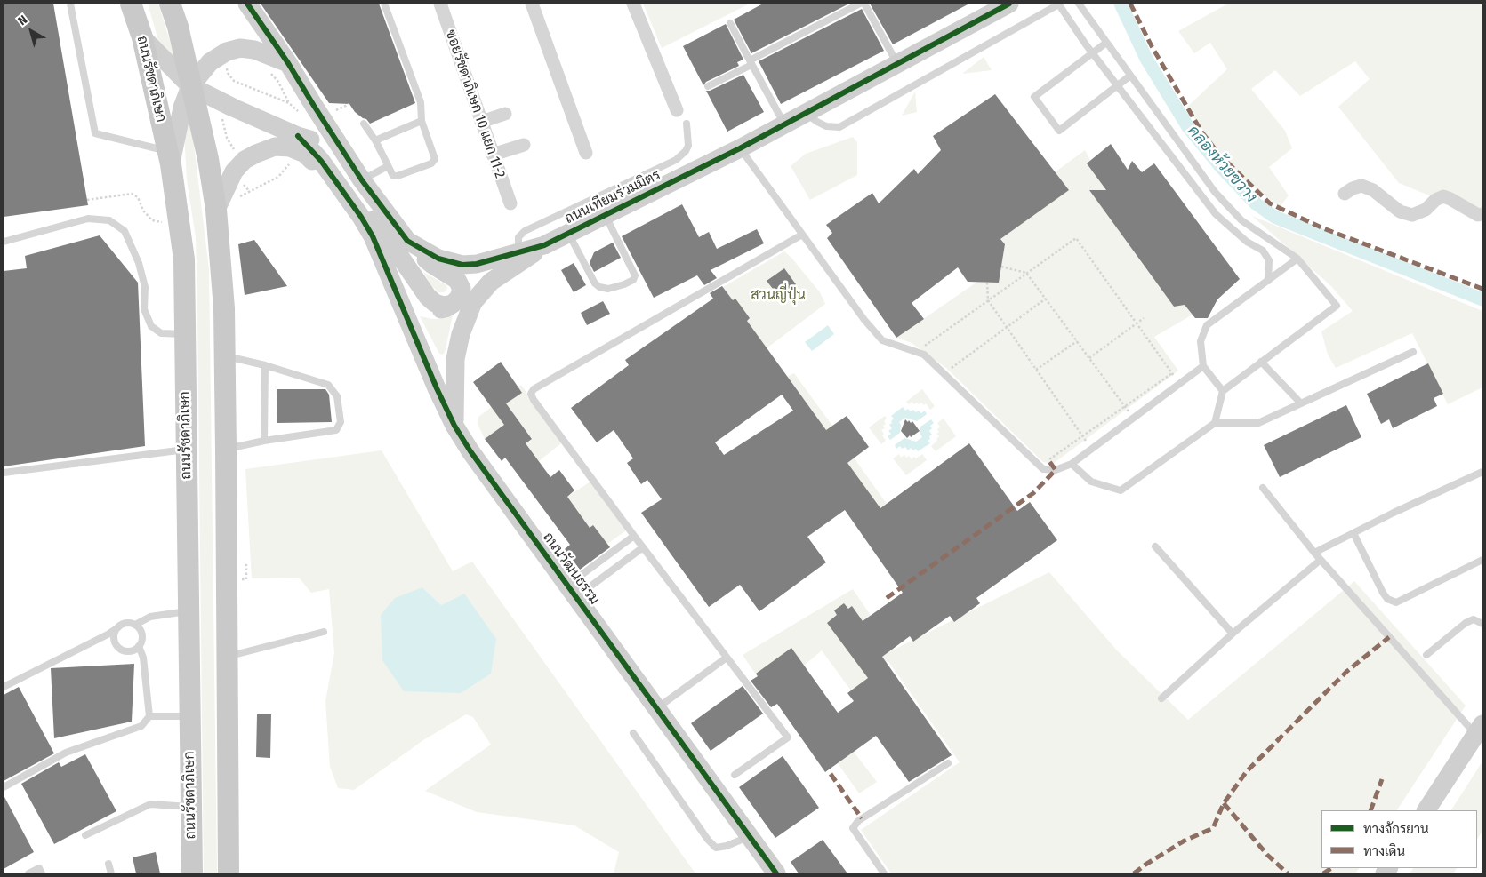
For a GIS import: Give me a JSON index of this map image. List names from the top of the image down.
{
  "streets": {
    "main road": ["ถนนรัชดาภิเษก"],
    "street": ["ซอยรัชดาภิเษก 10 แยก 11-2", "ถนนเทียมร่วมมิตร", "ถนนวัฒนธรรม"]
  },
  "water": ["คลองห้วยขวาง"],
  "parks": ["สวนญี่ปุ่น"],
  "legend": ["ทางจักรยาน", "ทางเดิน"],
  "north": "top left"
}
